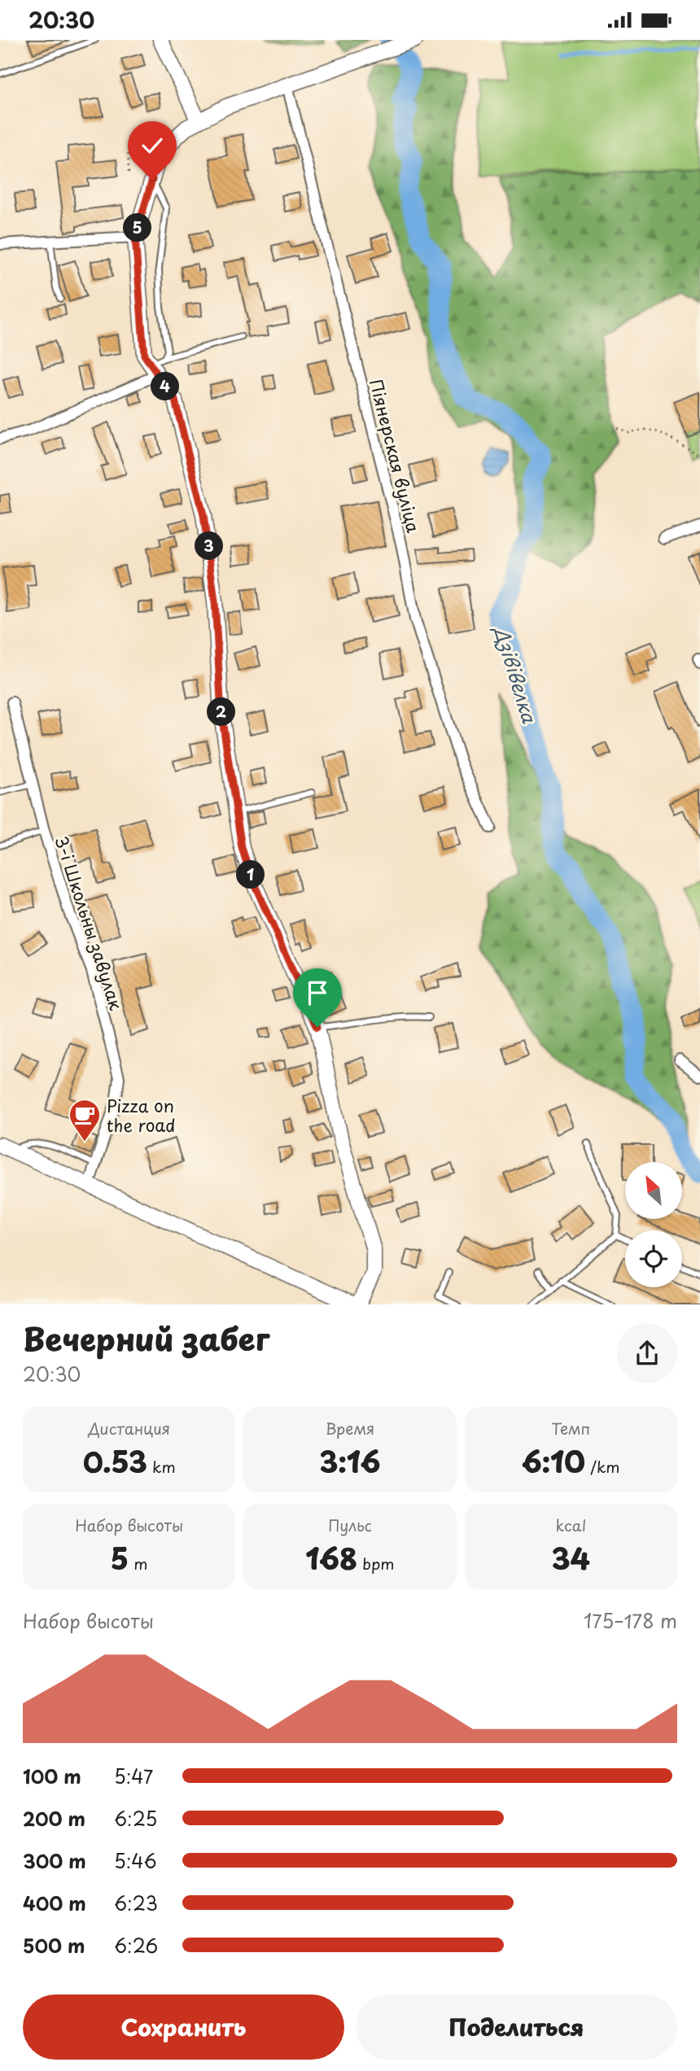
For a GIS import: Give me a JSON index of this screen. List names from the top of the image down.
{
  "streets": {
    "street": ["Піянерская вуліца", "3-і Школьны завулак"]
  },
  "water": ["Дзівівелка"],
  "places": {
    "cafe": ["Pizza on the road"]
  },
  "north": "top left",
  "page": {
    "status": "20:30",
    "pins": [
      "5",
      "4",
      "3",
      "2",
      "1"
    ],
    "heading": ["Вечерний забег", "20:30"],
    "stats": [
      ["Дистанция", "0.53 km"],
      ["Время", "3:16"],
      ["Темп", "6:10 /km"],
      ["Набор высоты", "5 m"],
      ["Пульс", "168 bpm"],
      ["kcal", "34"]
    ],
    "chart": ["Набор высоты", "175–178 m"],
    "list": [
      {
        "name": "100 m",
        "note": "5:47"
      },
      {
        "name": "200 m",
        "note": "6:25"
      },
      {
        "name": "300 m",
        "note": "5:46"
      },
      {
        "name": "400 m",
        "note": "6:23"
      },
      {
        "name": "500 m",
        "note": "6:26"
      }
    ],
    "buttons": ["Сохранить", "Поделиться"]
  }
}
